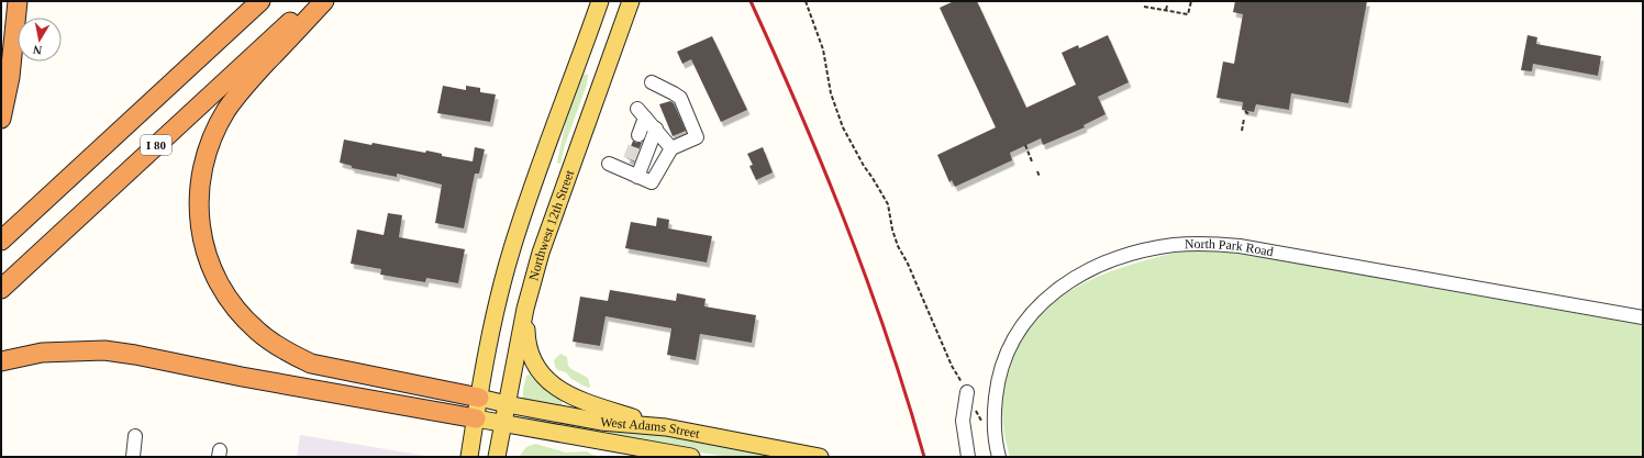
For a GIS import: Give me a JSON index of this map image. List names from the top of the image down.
{
  "streets": {
    "highway": ["I 80"],
    "main road": ["Northwest 12th Street", "West Adams Street"],
    "street": ["North Park Road"]
  },
  "crossings": [
    ["Northwest 12th Street", "West Adams Street"]
  ],
  "north": "bottom"
}
